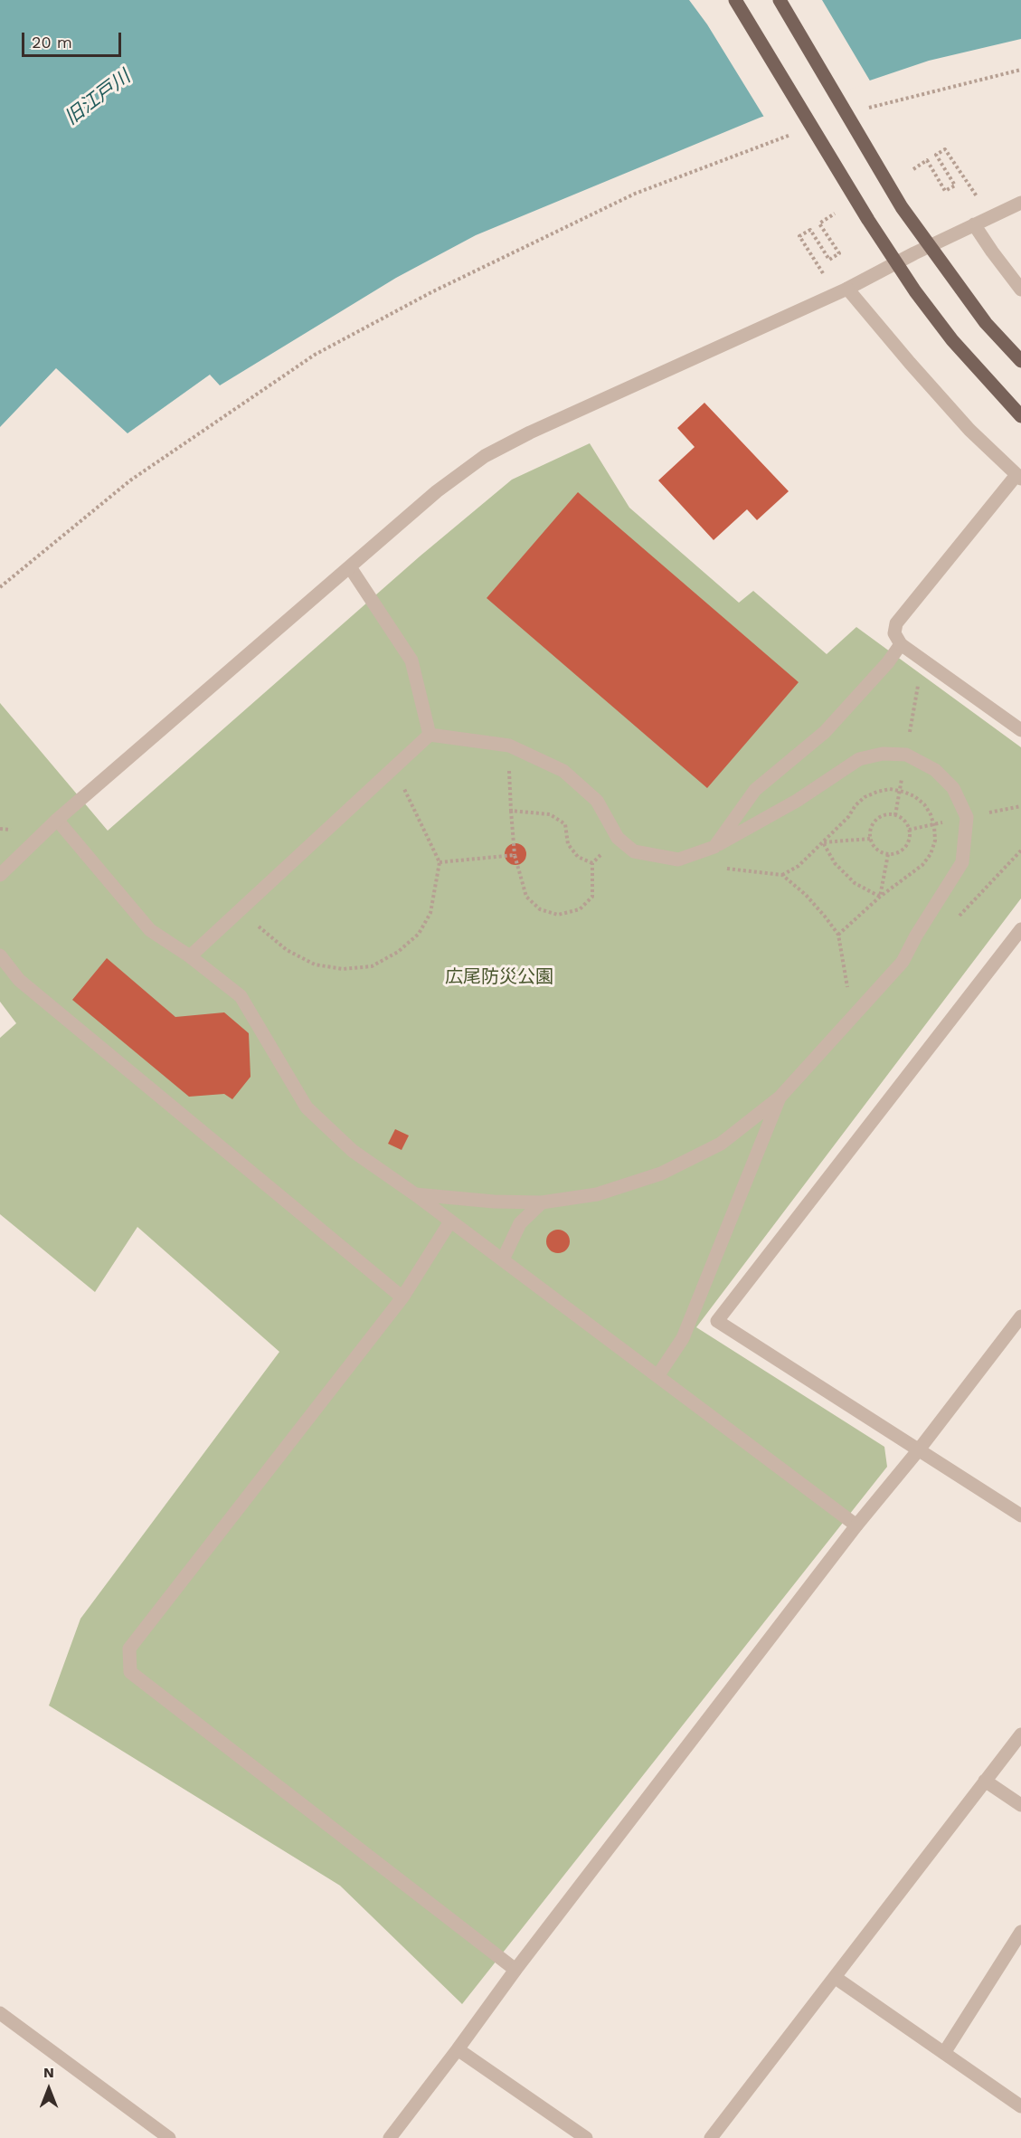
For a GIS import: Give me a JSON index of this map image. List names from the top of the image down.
{
  "water": ["旧江戸川"],
  "parks": ["広尾防災公園"],
  "scale_bar": "20 m",
  "north": "top"
}
